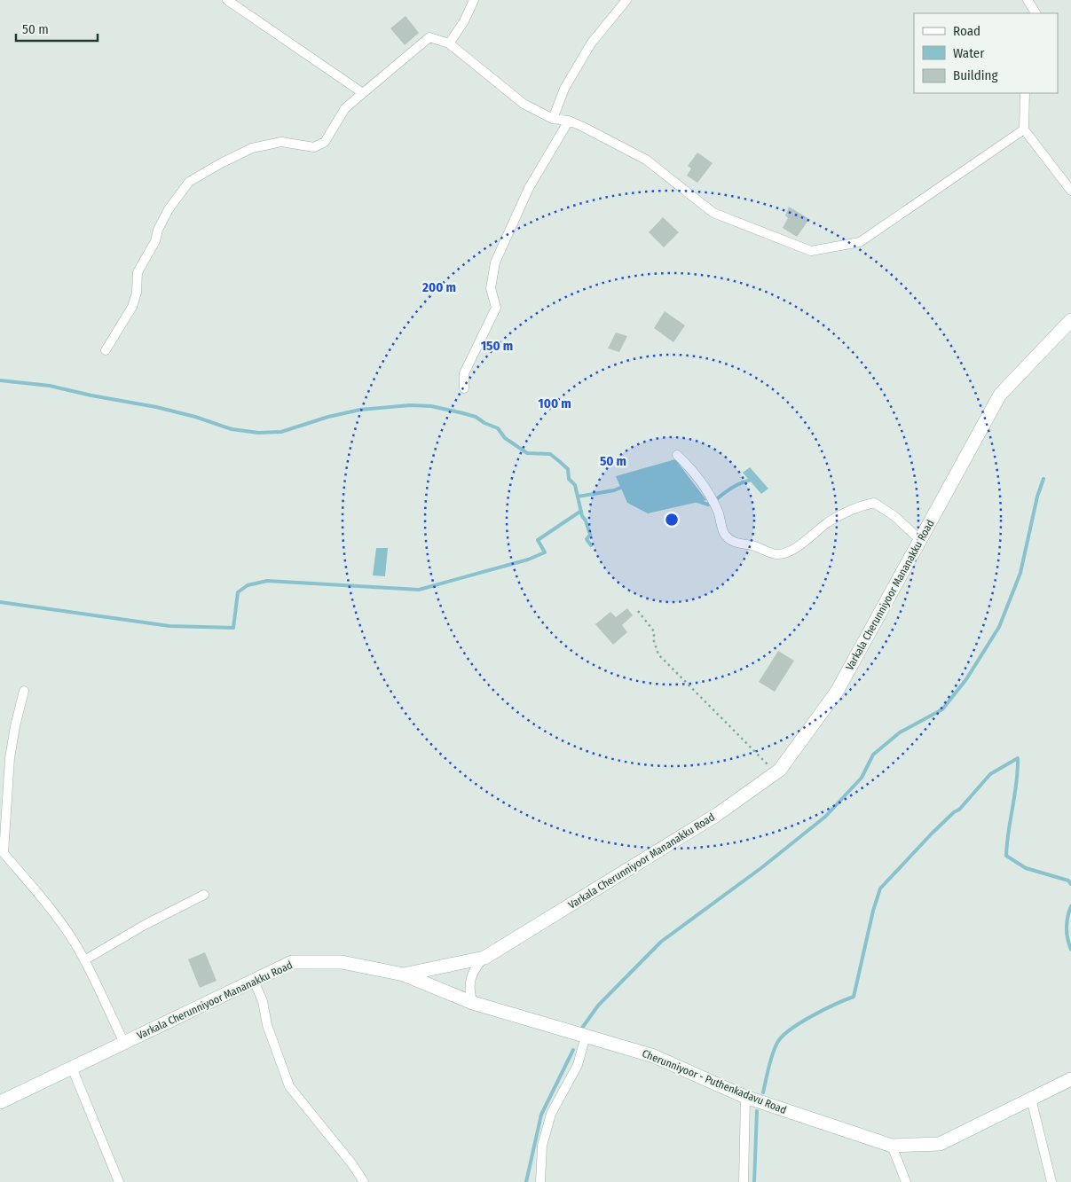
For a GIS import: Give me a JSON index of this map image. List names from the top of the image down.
{
  "streets": {
    "main road": ["Varkala Cherunniyoor Mananakku Road", "Cherunniyoor - Puthenkadavu Road"]
  },
  "crossings": [
    ["Varkala Cherunniyoor Mananakku Road", "Cherunniyoor - Puthenkadavu Road"]
  ],
  "legend": ["Road", "Water", "Building"],
  "scale_bar": "50 m",
  "rings": [
    "200 m",
    "150 m",
    "100 m",
    "50 m"
  ]
}
